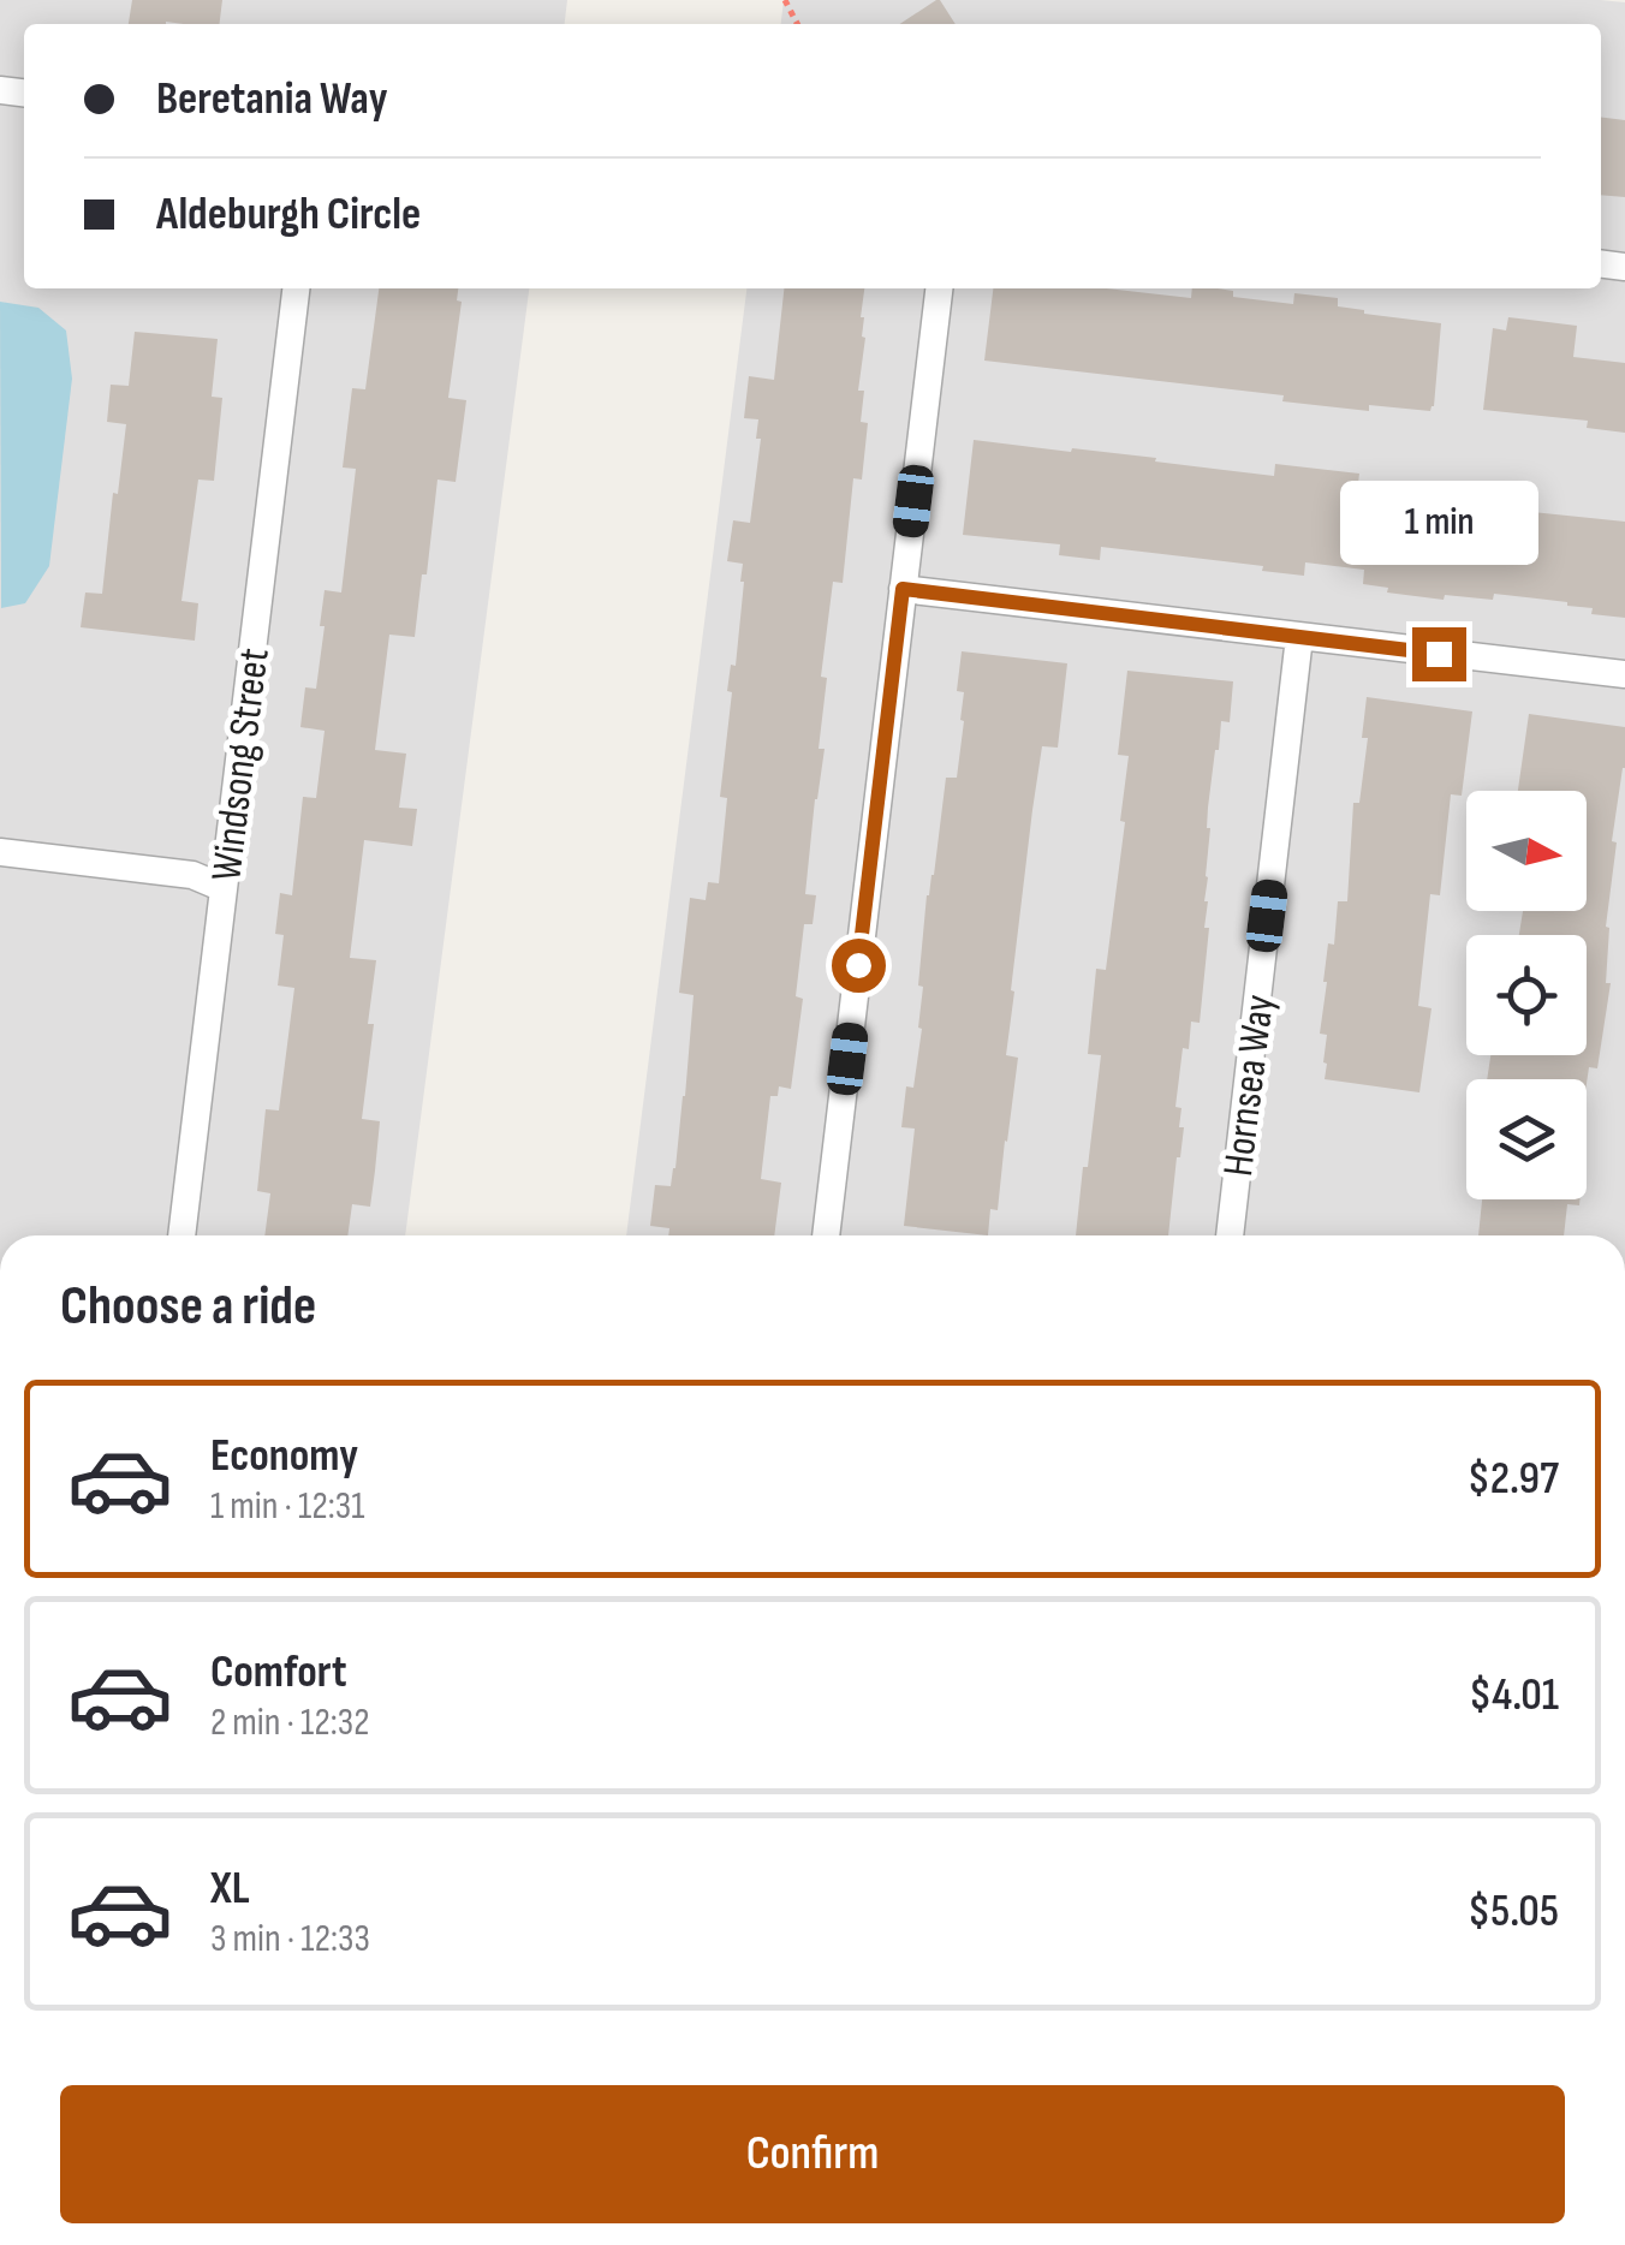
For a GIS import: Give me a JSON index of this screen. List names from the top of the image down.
{
  "streets": {
    "street": ["Windsong Street", "Hornsea Way"]
  },
  "north": "right",
  "page": {
    "banner": ["Beretania Way", "Aldeburgh Circle"],
    "bubble": "1 min",
    "heading": "Choose a ride",
    "list": [
      {
        "name": "Economy",
        "note": "1 min · 12:31",
        "value": "$2.97"
      },
      {
        "name": "Comfort",
        "note": "2 min · 12:32",
        "value": "$4.01"
      },
      {
        "name": "XL",
        "note": "3 min · 12:33",
        "value": "$5.05"
      }
    ],
    "buttons": "Confirm"
  }
}
